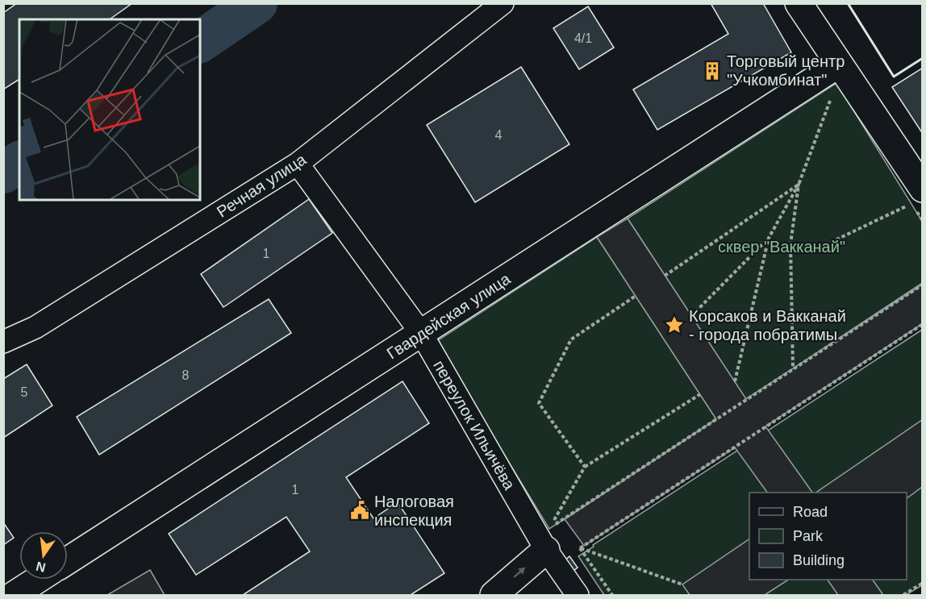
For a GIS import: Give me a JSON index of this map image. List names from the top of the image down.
{
  "streets": {
    "main road": ["Гвардейская улица"],
    "street": ["Речная улица", "переулок Ильичёва"]
  },
  "crossings": [
    ["Речная улица", "переулок Ильичёва"],
    ["Гвардейская улица", "переулок Ильичёва"]
  ],
  "parks": ["сквер \"Вакканай\""],
  "places": {
    "building": ["Торговый центр \"Учкомбинат\""],
    "place": ["Корсаков и Вакканай - города побратимы"],
    "public building": ["Налоговая инспекция"]
  },
  "house_numbers": [
    "4/1",
    "4",
    "1",
    "8",
    "5",
    "1"
  ],
  "legend": ["Road", "Park", "Building"],
  "north": "bottom"
}
